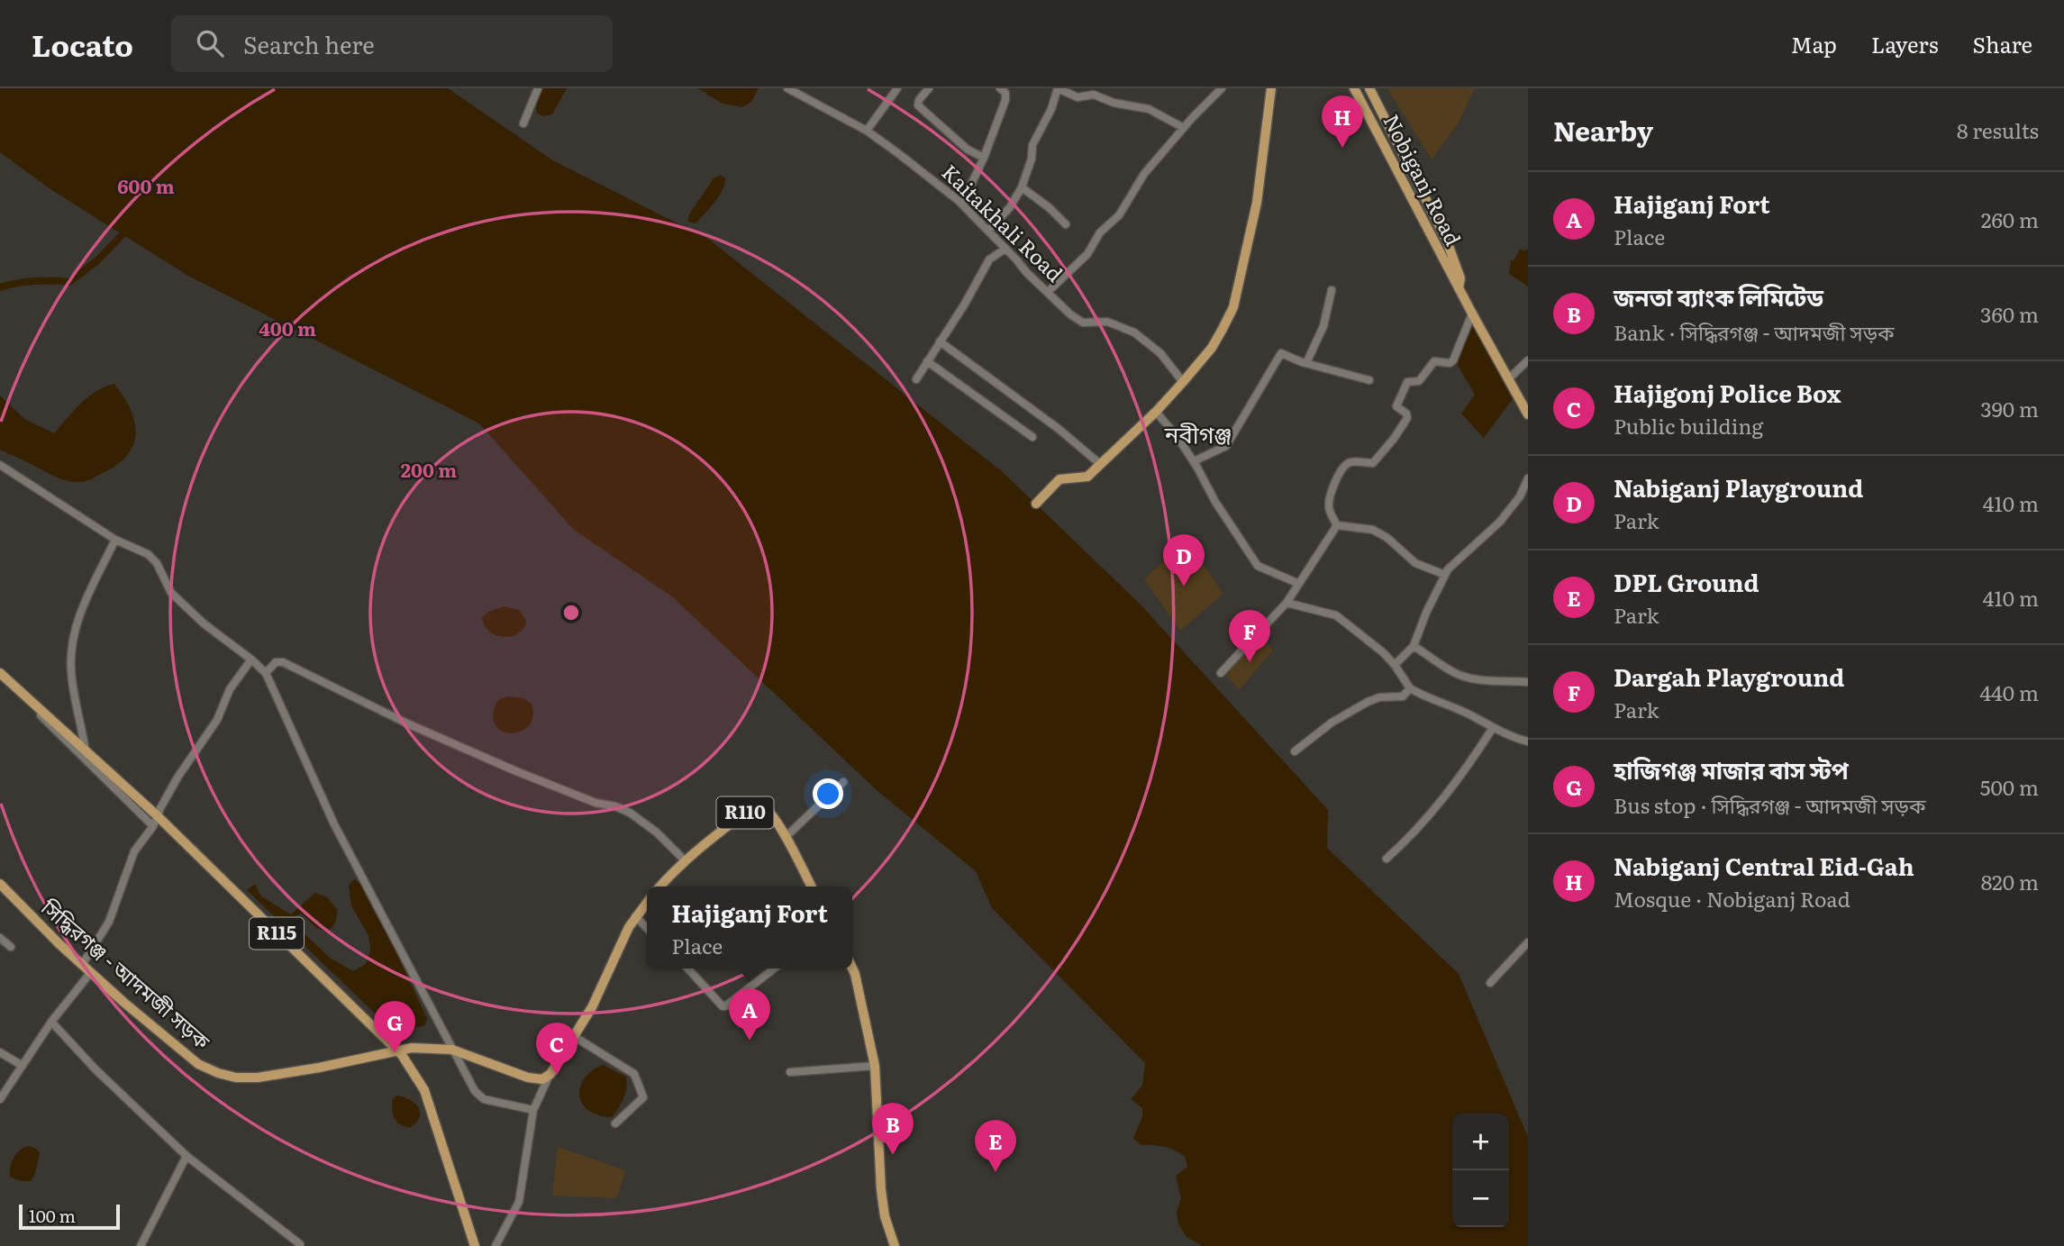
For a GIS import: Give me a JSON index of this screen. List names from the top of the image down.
{
  "streets": {
    "main road": [
      "Nobiganj Road",
      "R110",
      "R115",
      "সিদ্ধিরগঞ্জ - আদমজী সড়ক"
    ],
    "street": ["Kaitakhali Road"]
  },
  "crossings": [
    ["R115", "সিদ্ধিরগঞ্জ - আদমজী সড়ক"]
  ],
  "districts": ["নবীগঞ্জ"],
  "scale_bar": "100 m",
  "page": {
    "header": "Locato",
    "search": "Search here",
    "nav": ["Map", "Layers", "Share"],
    "heading": ["Nearby", "8 results"],
    "pins": [
      "H",
      "D",
      "F",
      "A",
      "G",
      "C",
      "B",
      "E"
    ],
    "list": [
      {
        "mark": "A",
        "name": "Hajiganj Fort",
        "note": "Place",
        "value": "260 m"
      },
      {
        "mark": "B",
        "name": "জনতা ব্যাংক লিমিটেড",
        "note": "Bank · সিদ্ধিরগঞ্জ - আদমজী সড়ক",
        "value": "360 m"
      },
      {
        "mark": "C",
        "name": "Hajigonj Police Box",
        "note": "Public building",
        "value": "390 m"
      },
      {
        "mark": "D",
        "name": "Nabiganj Playground",
        "note": "Park",
        "value": "410 m"
      },
      {
        "mark": "E",
        "name": "DPL Ground",
        "note": "Park",
        "value": "410 m"
      },
      {
        "mark": "F",
        "name": "Dargah Playground",
        "note": "Park",
        "value": "440 m"
      },
      {
        "mark": "G",
        "name": "হাজিগঞ্জ মাজার বাস স্টপ",
        "note": "Bus stop · সিদ্ধিরগঞ্জ - আদমজী সড়ক",
        "value": "500 m"
      },
      {
        "mark": "H",
        "name": "Nabiganj Central Eid-Gah",
        "note": "Mosque · Nobiganj Road",
        "value": "820 m"
      }
    ],
    "popup": ["Hajiganj Fort", "Place"],
    "map_buttons": ["+", "−"],
    "scale": "100 m"
  },
  "rings": ["600 m", "400 m", "200 m"]
}
